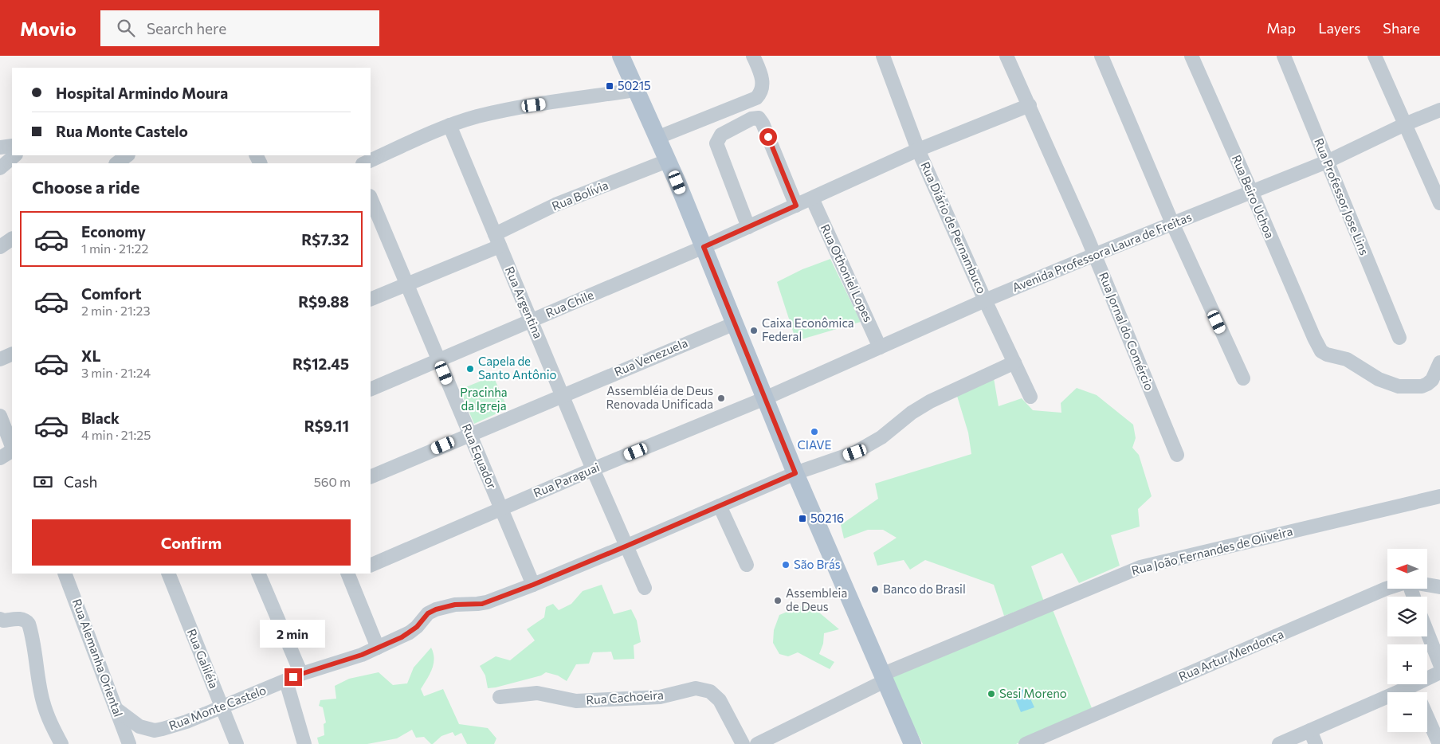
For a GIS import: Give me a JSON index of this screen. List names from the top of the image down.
{
  "streets": {
    "street": [
      "Rua Bolívia",
      "Rua Beiro Uchoa",
      "Rua Professor Jose Lins",
      "Rua Diário de Pernambuco",
      "Avenida Professora Laura de Freitas",
      "Rua Othoniel Lopes",
      "Rua Argentina",
      "Rua Chile",
      "Rua Jornal do Comércio",
      "Rua Venezuela",
      "Rua Equador",
      "Rua Paraguai",
      "Rua João Fernandes de Oliveira",
      "Rua Artur Mendonça",
      "Rua Alemanha Oriental",
      "Rua Galiléia",
      "Rua Cachoeira",
      "Rua Monte Castelo"
    ]
  },
  "crossings": [
    ["Rua Bolívia", "Rua Argentina"],
    ["Rua Bolívia", "Rua Equador"],
    ["Rua Beiro Uchoa", "Avenida Professora Laura de Freitas"],
    ["Rua Professor Jose Lins", "Avenida Professora Laura de Freitas"],
    ["Rua Diário de Pernambuco", "Avenida Professora Laura de Freitas"],
    ["Rua Diário de Pernambuco", "Rua Chile"],
    ["Avenida Professora Laura de Freitas", "Rua Othoniel Lopes"],
    ["Avenida Professora Laura de Freitas", "Rua Jornal do Comércio"],
    ["Avenida Professora Laura de Freitas", "Rua Paraguai"],
    ["Rua Othoniel Lopes", "Rua Chile"],
    ["Rua Argentina", "Rua Chile"],
    ["Rua Argentina", "Rua Venezuela"],
    ["Rua Argentina", "Rua Paraguai"],
    ["Rua Chile", "Rua Jornal do Comércio"],
    ["Rua Chile", "Rua Equador"],
    ["Rua Venezuela", "Rua Equador"],
    ["Rua Equador", "Rua Paraguai"],
    ["Rua Equador", "Rua Monte Castelo"],
    ["Rua Alemanha Oriental", "Rua Monte Castelo"],
    ["Rua Galiléia", "Rua Monte Castelo"]
  ],
  "parks": ["Pracinha da Igreja"],
  "places": {
    "transit": ["50215", "50216"],
    "other": [
      "Caixa Econômica Federal",
      "Capela de Santo Antônio",
      "Assembléia de Deus Renovada Unificada",
      "CIAVE",
      "São Brás",
      "Banco do Brasil",
      "Assembleia de Deus",
      "Sesi Moreno"
    ]
  },
  "north": "left",
  "page": {
    "header": "Movio",
    "search": "Search here",
    "nav": ["Map", "Layers", "Share"],
    "banner": ["Hospital Armindo Moura", "Rua Monte Castelo"],
    "heading": "Choose a ride",
    "list": [
      {
        "name": "Economy",
        "note": "1 min · 21:22",
        "value": "R$7.32"
      },
      {
        "name": "Comfort",
        "note": "2 min · 21:23",
        "value": "R$9.88"
      },
      {
        "name": "XL",
        "note": "3 min · 21:24",
        "value": "R$12.45"
      },
      {
        "name": "Black",
        "note": "4 min · 21:25",
        "value": "R$9.11"
      }
    ],
    "pay": ["Cash", "560 m"],
    "buttons": "Confirm",
    "map_buttons": ["+", "−"],
    "bubble": "2 min"
  }
}
